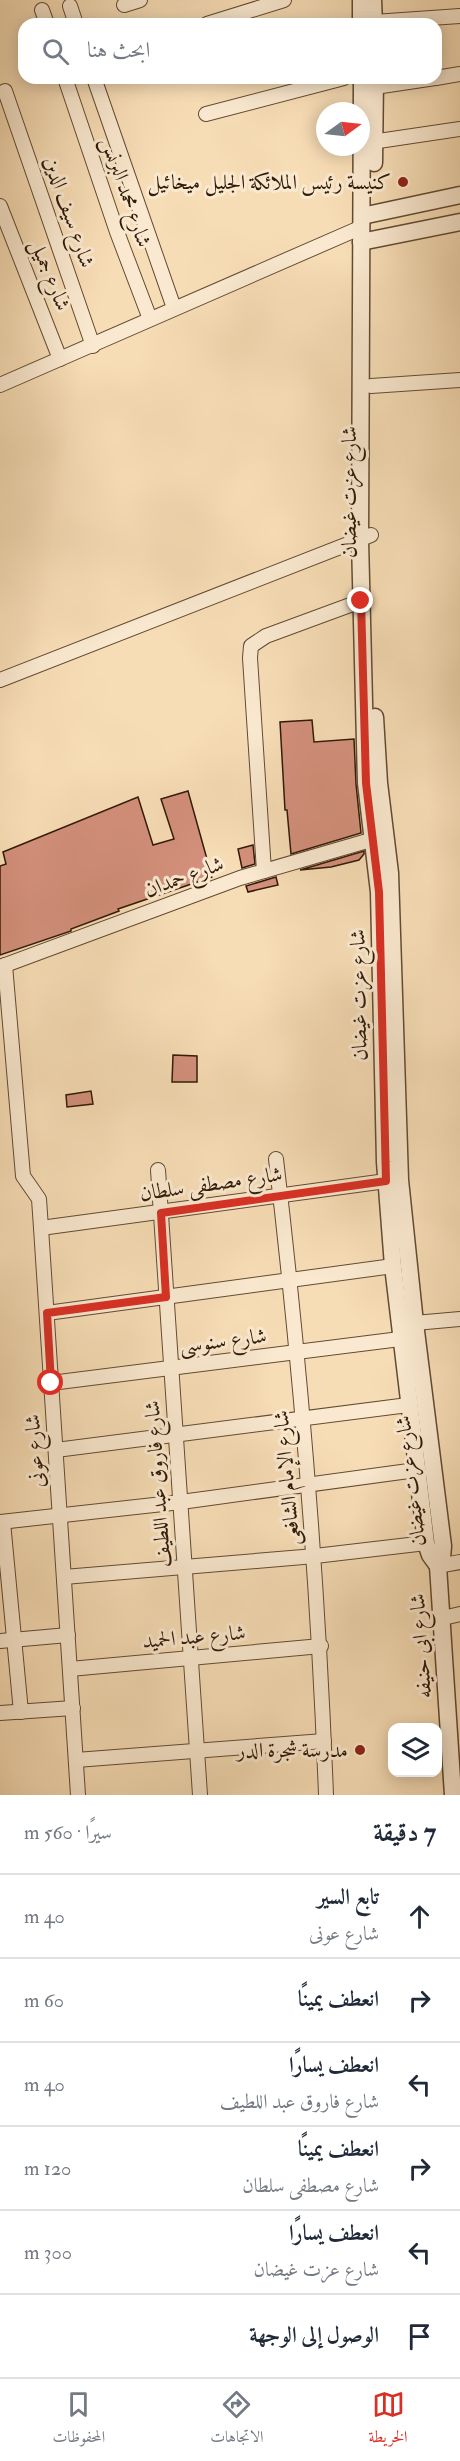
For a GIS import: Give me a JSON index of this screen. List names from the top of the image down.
{
  "streets": {
    "street": [
      "شارع محمد البرنس",
      "شارع سيف الدين",
      "شارع جميل",
      "شارع عزت غيضان",
      "شارع حمدان",
      "شارع مصطفى سلطان",
      "شارع سنوسى",
      "شارع عونى",
      "شارع الإمام الشافعى",
      "شارع فاروق عبد اللطيف",
      "شارع عبد الحميد",
      "شارع ابى حنيفه"
    ]
  },
  "crossings": [
    ["شارع عزت غيضان", "شارع حمدان"],
    ["شارع عزت غيضان", "شارع مصطفى سلطان"],
    ["شارع عزت غيضان", "شارع سنوسى"],
    ["شارع عزت غيضان", "شارع ابى حنيفه"],
    ["شارع حمدان", "شارع عونى"],
    ["شارع مصطفى سلطان", "شارع عونى"],
    ["شارع مصطفى سلطان", "شارع الإمام الشافعى"],
    ["شارع مصطفى سلطان", "شارع فاروق عبد اللطيف"],
    ["شارع سنوسى", "شارع عونى"],
    ["شارع سنوسى", "شارع الإمام الشافعى"],
    ["شارع سنوسى", "شارع فاروق عبد اللطيف"],
    ["شارع عونى", "شارع عبد الحميد"],
    ["شارع الإمام الشافعى", "شارع عبد الحميد"],
    ["شارع فاروق عبد اللطيف", "شارع عبد الحميد"]
  ],
  "places": ["كنيسة رئيس الملائكة الجليل ميخائيل", "مدرسة شجرة الدر"],
  "north": "right",
  "page": {
    "search": "ابحث هنا",
    "heading": ["7 دقيقة", "سيرًا · 560 m"],
    "list": [
      ["تابع السير", "شارع عونى", "40 m"],
      ["انعطف يمينًا", "60 m"],
      ["انعطف يسارًا", "شارع فاروق عبد اللطيف", "40 m"],
      ["انعطف يمينًا", "شارع مصطفى سلطان", "120 m"],
      ["انعطف يسارًا", "شارع عزت غيضان", "300 m"],
      "الوصول إلى الوجهة"
    ],
    "nav": ["الخريطة", "الاتجاهات", "المحفوظات"]
  }
}
